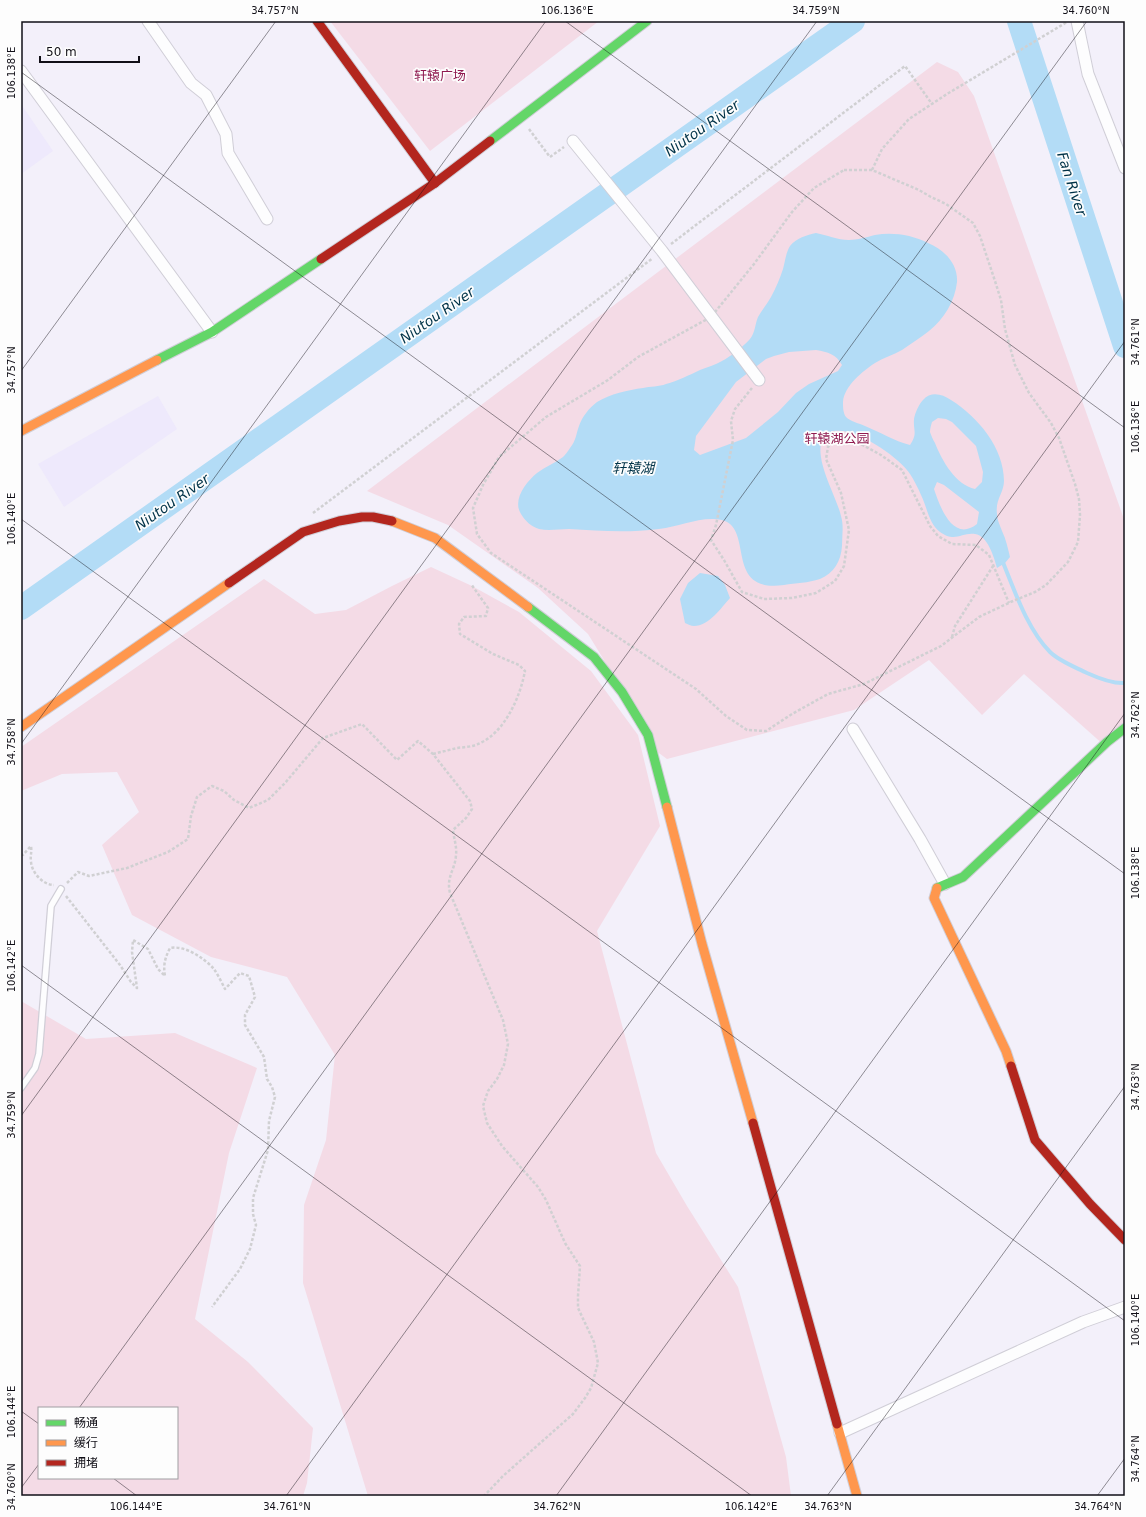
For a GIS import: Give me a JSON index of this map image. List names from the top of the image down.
{
  "water": ["Niutou River", "Fan River", "轩辕湖"],
  "parks": ["轩辕广场", "轩辕湖公园"],
  "legend": ["畅通", "缓行", "拥堵"],
  "scale_bar": "50 m",
  "coordinates": [
    "34.757°N",
    "106.136°E",
    "34.759°N",
    "34.760°N",
    "106.138°E",
    "34.761°N",
    "106.140°E",
    "34.762°N",
    "34.758°N",
    "106.142°E",
    "34.763°N",
    "106.144°E",
    "34.764°N"
  ]
}
